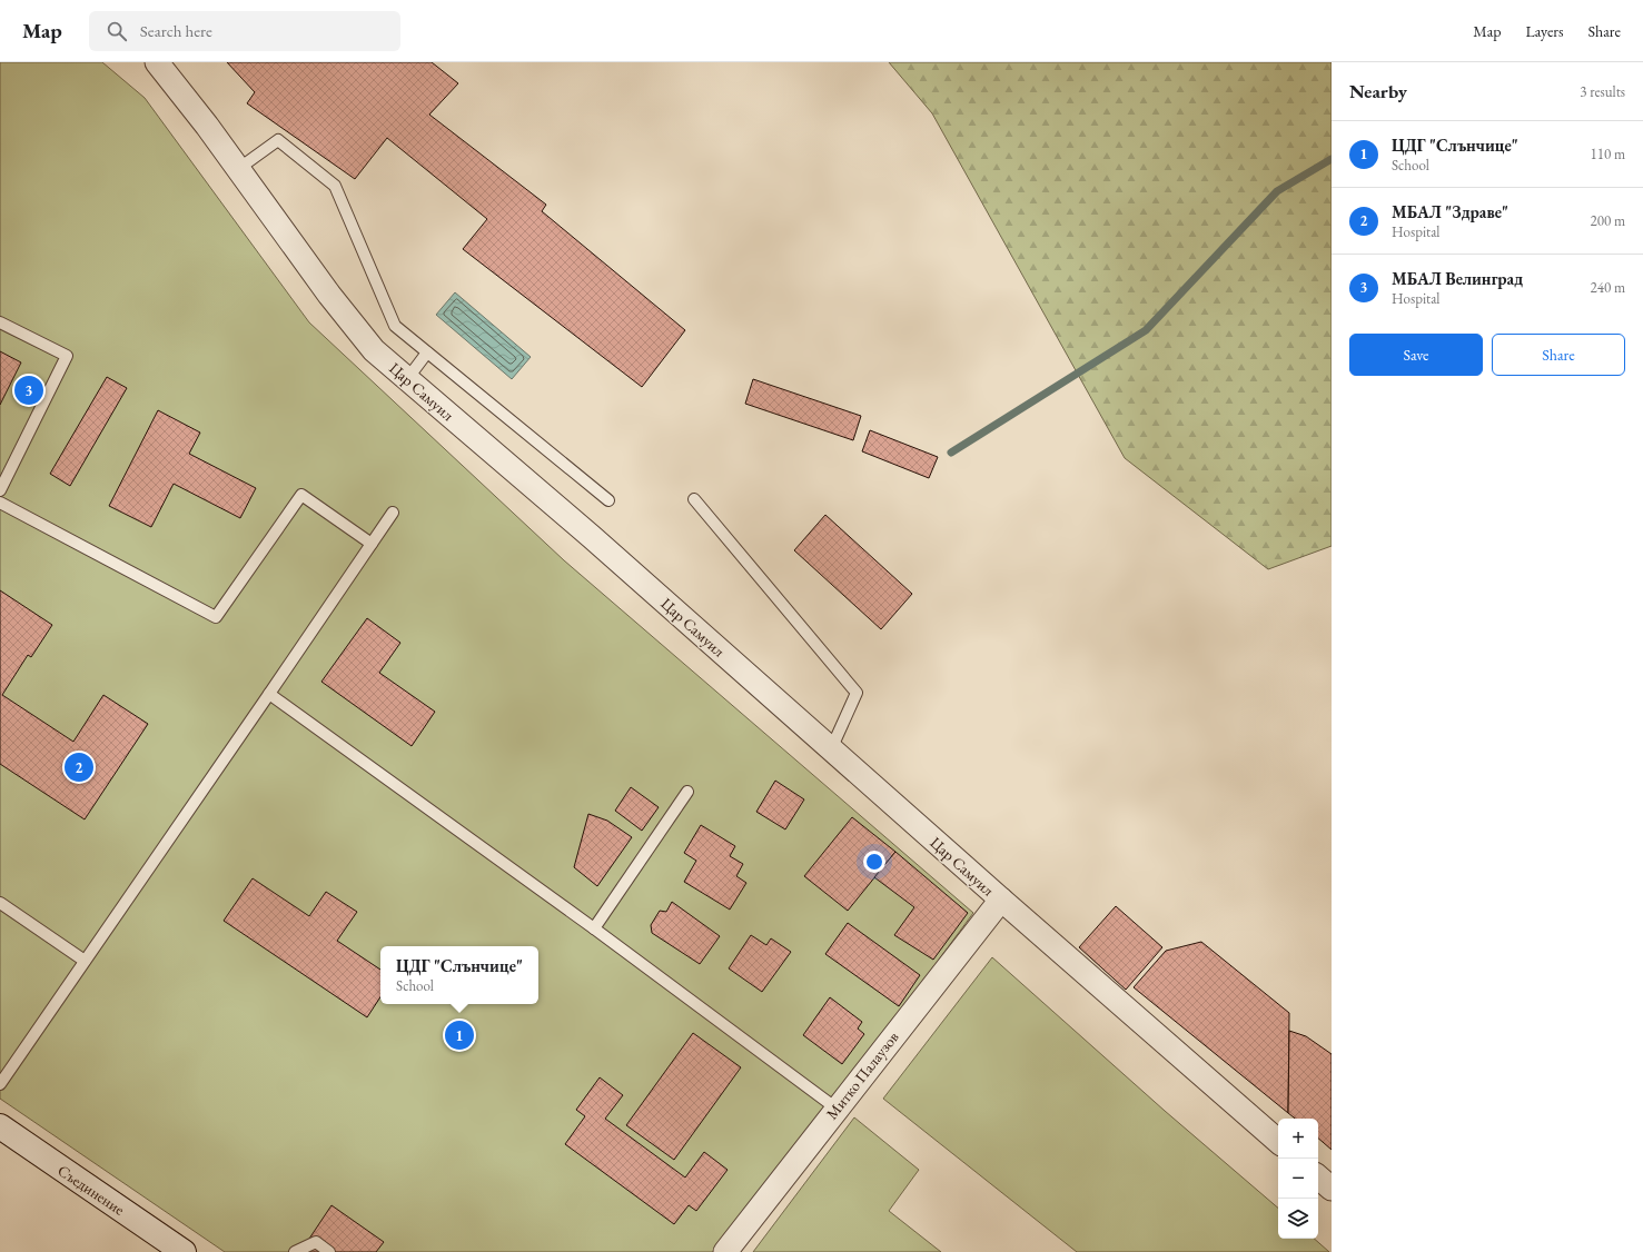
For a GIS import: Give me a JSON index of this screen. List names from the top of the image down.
{
  "streets": {
    "street": ["Цар Самуил", "Митко Палаузов", "Съединение"]
  },
  "crossings": [
    ["Цар Самуил", "Митко Палаузов"]
  ],
  "page": {
    "header": "Map",
    "search": "Search here",
    "nav": ["Map", "Layers", "Share"],
    "heading": ["Nearby", "3 results"],
    "list": [
      {
        "mark": "1",
        "name": "ЦДГ \"Слънчице\"",
        "note": "School",
        "value": "110 m"
      },
      {
        "mark": "2",
        "name": "МБАЛ \"Здраве\"",
        "note": "Hospital",
        "value": "200 m"
      },
      {
        "mark": "3",
        "name": "МБАЛ Велинград",
        "note": "Hospital",
        "value": "240 m"
      }
    ],
    "buttons": ["Save", "Share"],
    "pins": ["3", "2", "1"],
    "popup": ["ЦДГ \"Слънчице\"", "School"],
    "map_buttons": ["+", "−"]
  }
}
